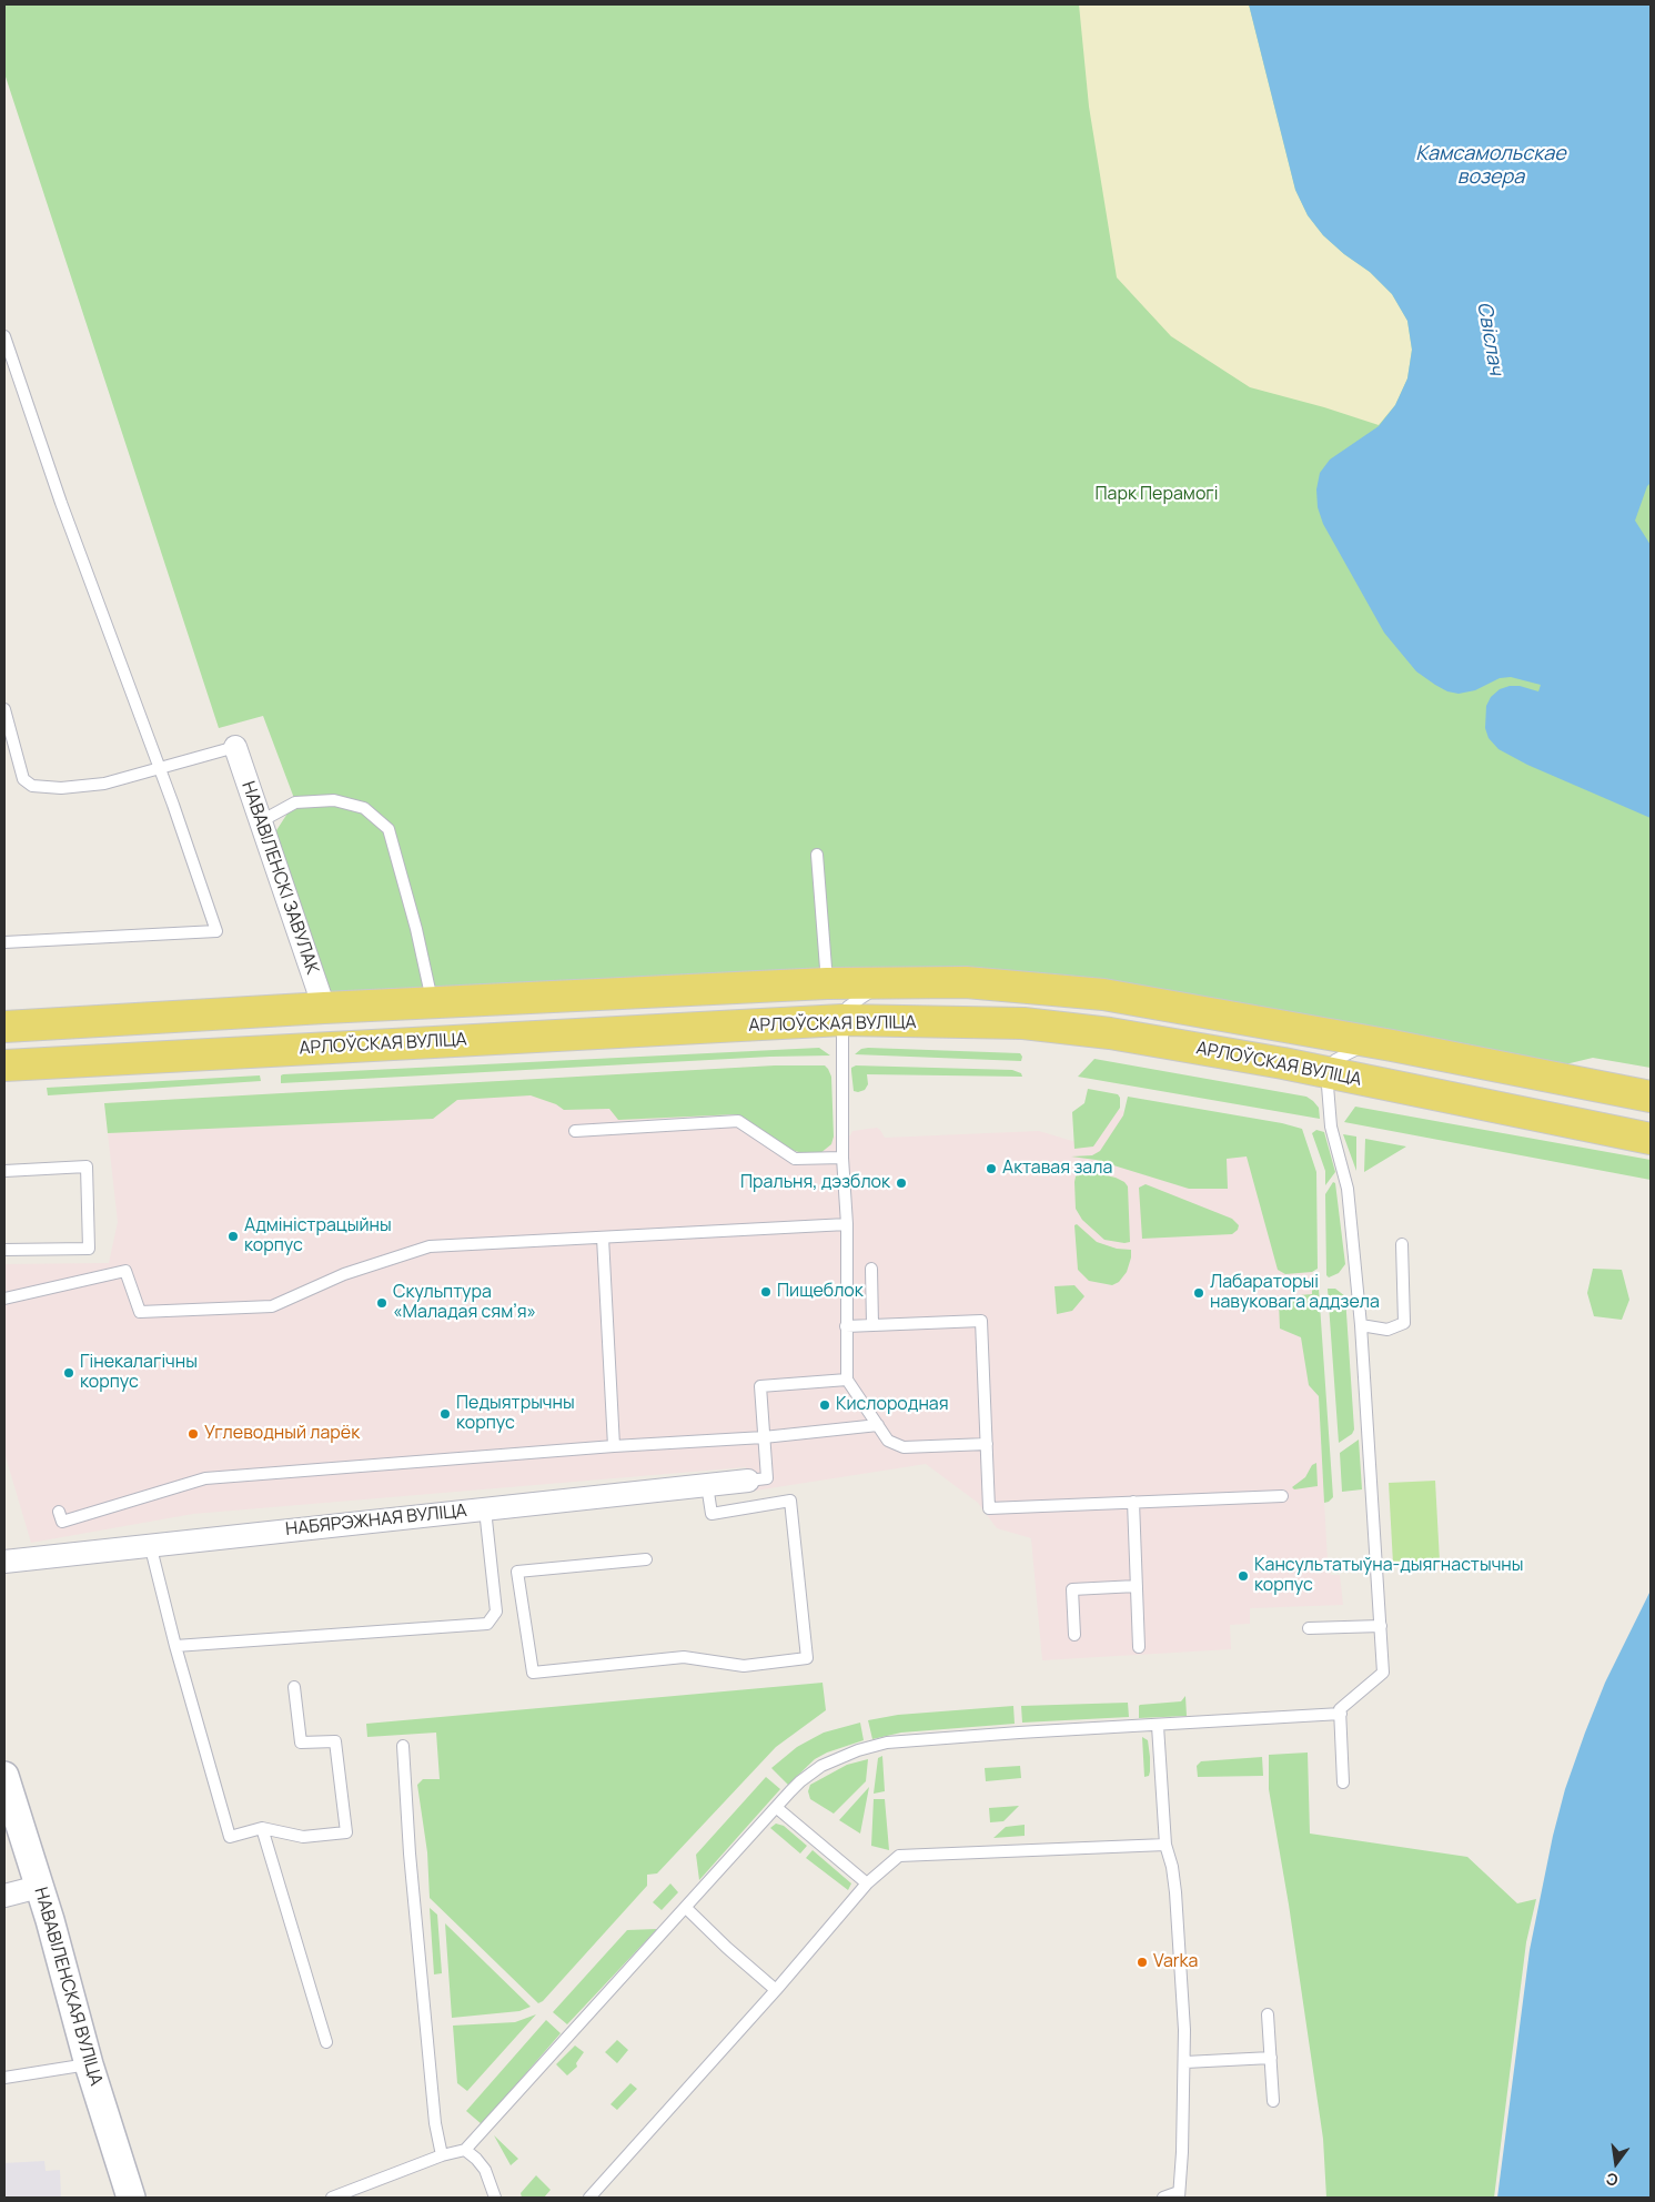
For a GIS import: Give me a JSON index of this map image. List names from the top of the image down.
{
  "streets": {
    "main road": ["АРЛОЎСКАЯ ВУЛІЦА"],
    "street": ["НАВАВІЛЕНСКІ ЗАВУЛАК", "НАБЯРЭЖНАЯ ВУЛІЦА", "НАВАВІЛЕНСКАЯ ВУЛІЦА"]
  },
  "crossings": [
    ["НАВАВІЛЕНСКІ ЗАВУЛАК", "АРЛОЎСКАЯ ВУЛІЦА"]
  ],
  "water": ["Камсамольскае возера", "Свіслач"],
  "parks": ["Парк Перамогі"],
  "places": [
    "Актавая зала",
    "Пральня, дэзблок",
    "Адміністрацыйны корпус",
    "Пищеблок",
    "Лабараторыі навуковага аддзела",
    "Скульптура «Маладая сямʼя»",
    "Гінекалагічны корпус",
    "Кислородная",
    "Педыятрычны корпус",
    "Углеводный ларёк",
    "Кансультатыўна-дыягнастычны корпус",
    "Varka"
  ],
  "north": "bottom"
}
